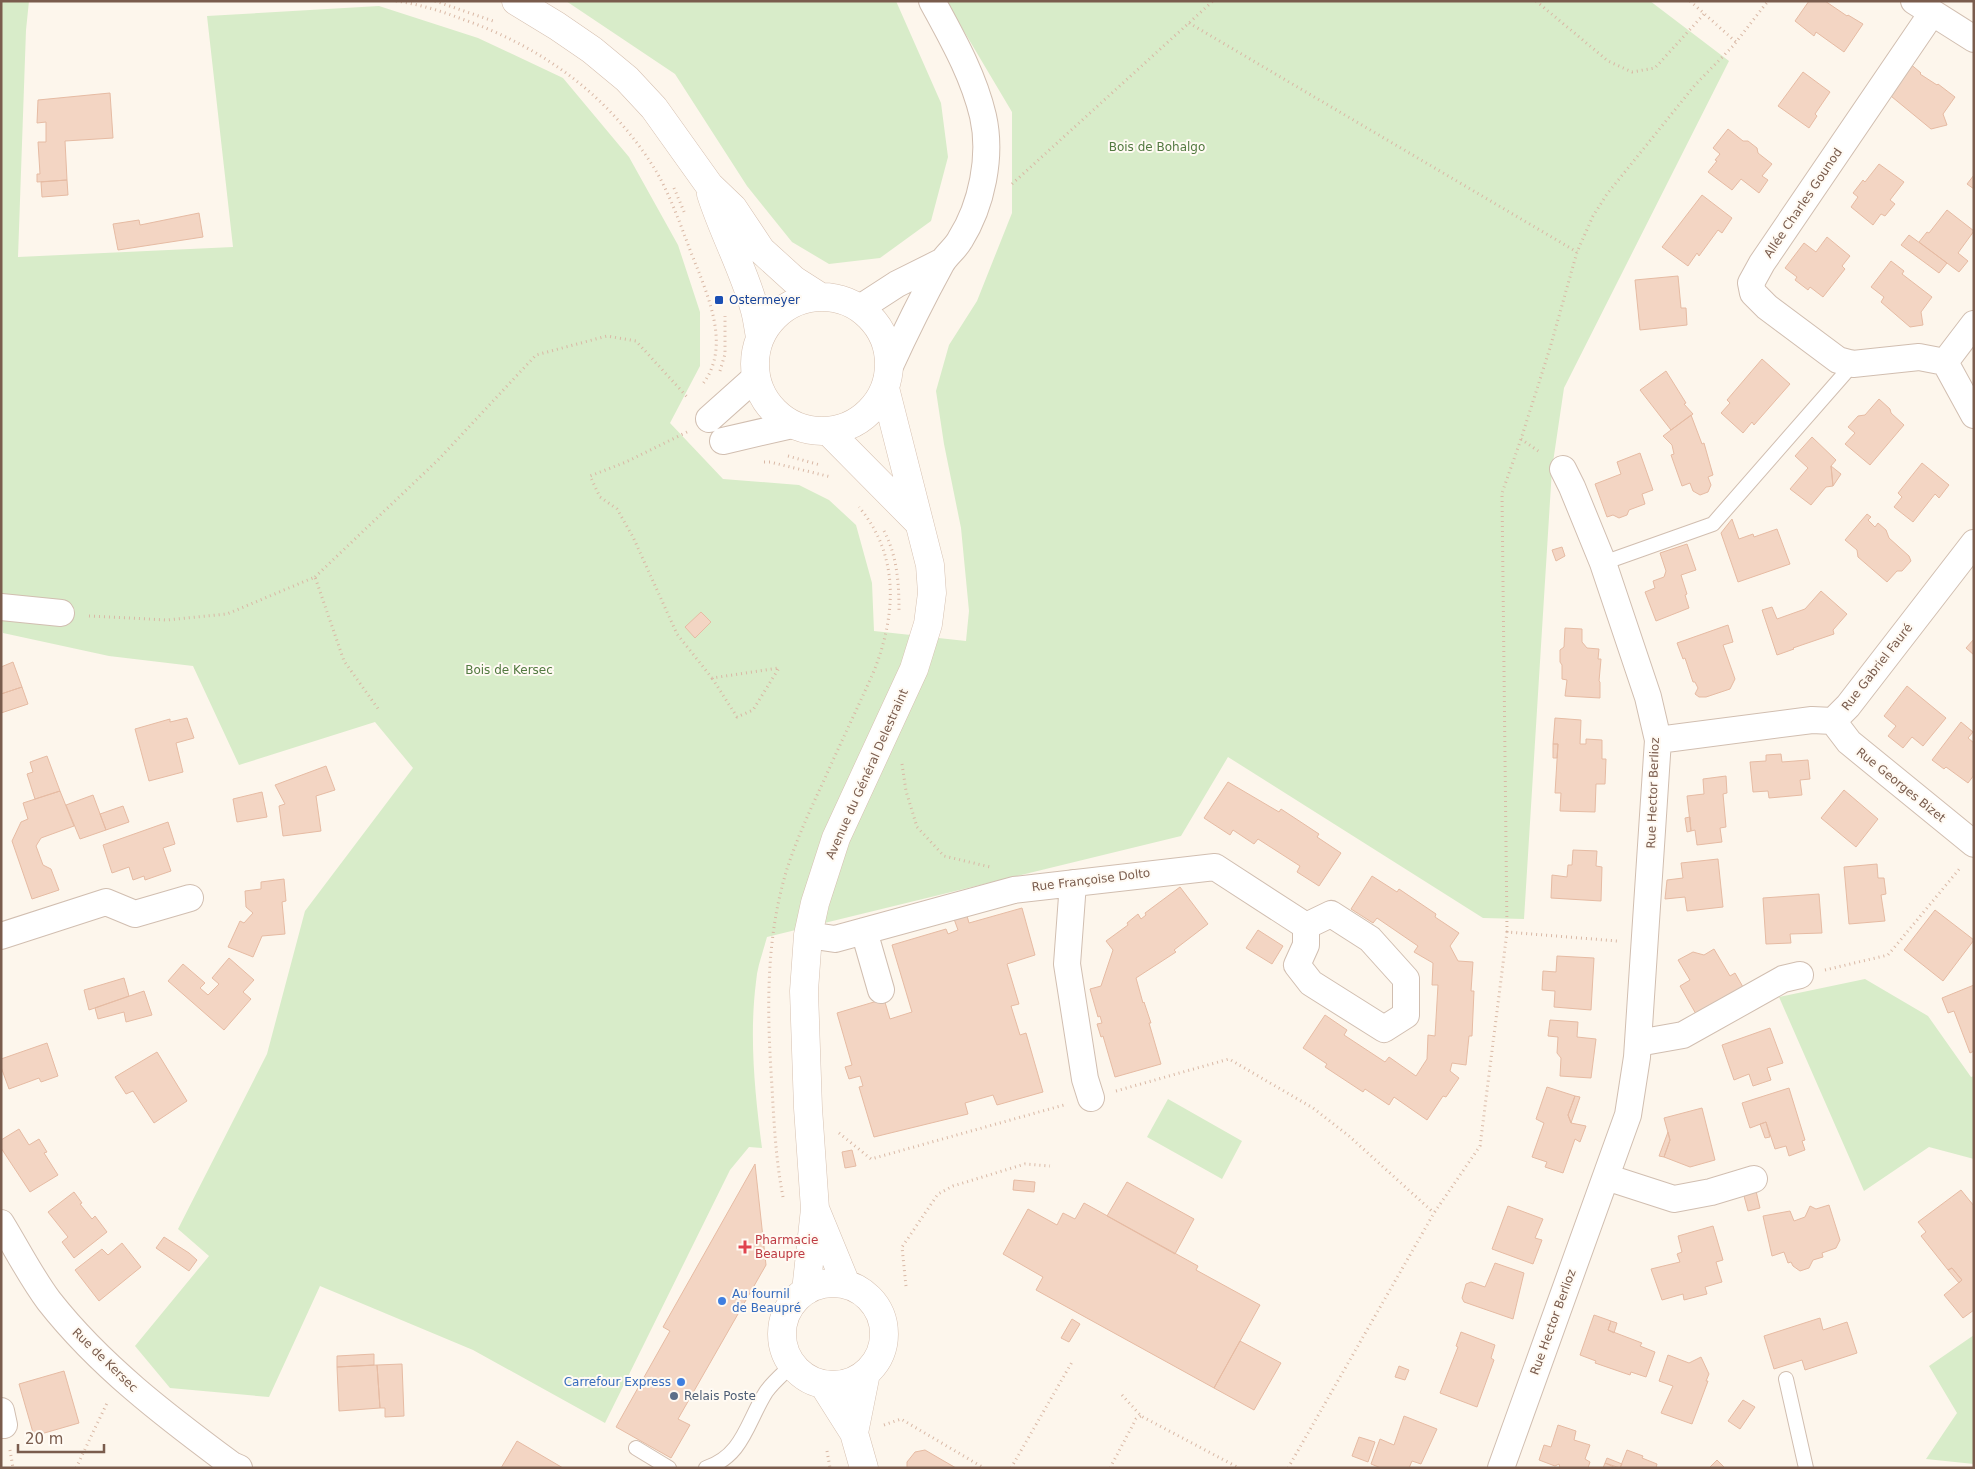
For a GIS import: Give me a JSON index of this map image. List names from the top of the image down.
{
  "streets": {
    "street": [
      "Allée Charles Gounod",
      "Rue Gabriel Fauré",
      "Avenue du Général Delestraint",
      "Rue Georges Bizet",
      "Rue Hector Berlioz",
      "Rue Françoise Dolto",
      "Rue de Kersec"
    ]
  },
  "crossings": [
    ["Rue Gabriel Fauré", "Rue Georges Bizet"],
    ["Rue Gabriel Fauré", "Rue Hector Berlioz"],
    ["Avenue du Général Delestraint", "Rue Françoise Dolto"]
  ],
  "parks": ["Bois de Bohalgo", "Bois de Kersec"],
  "places": {
    "transit": ["Ostermeyer"],
    "health": ["Pharmacie Beaupre"],
    "other": ["Au fournil de Beaupré", "Carrefour Express", "Relais Poste"]
  },
  "scale_bar": "20 m"
}
